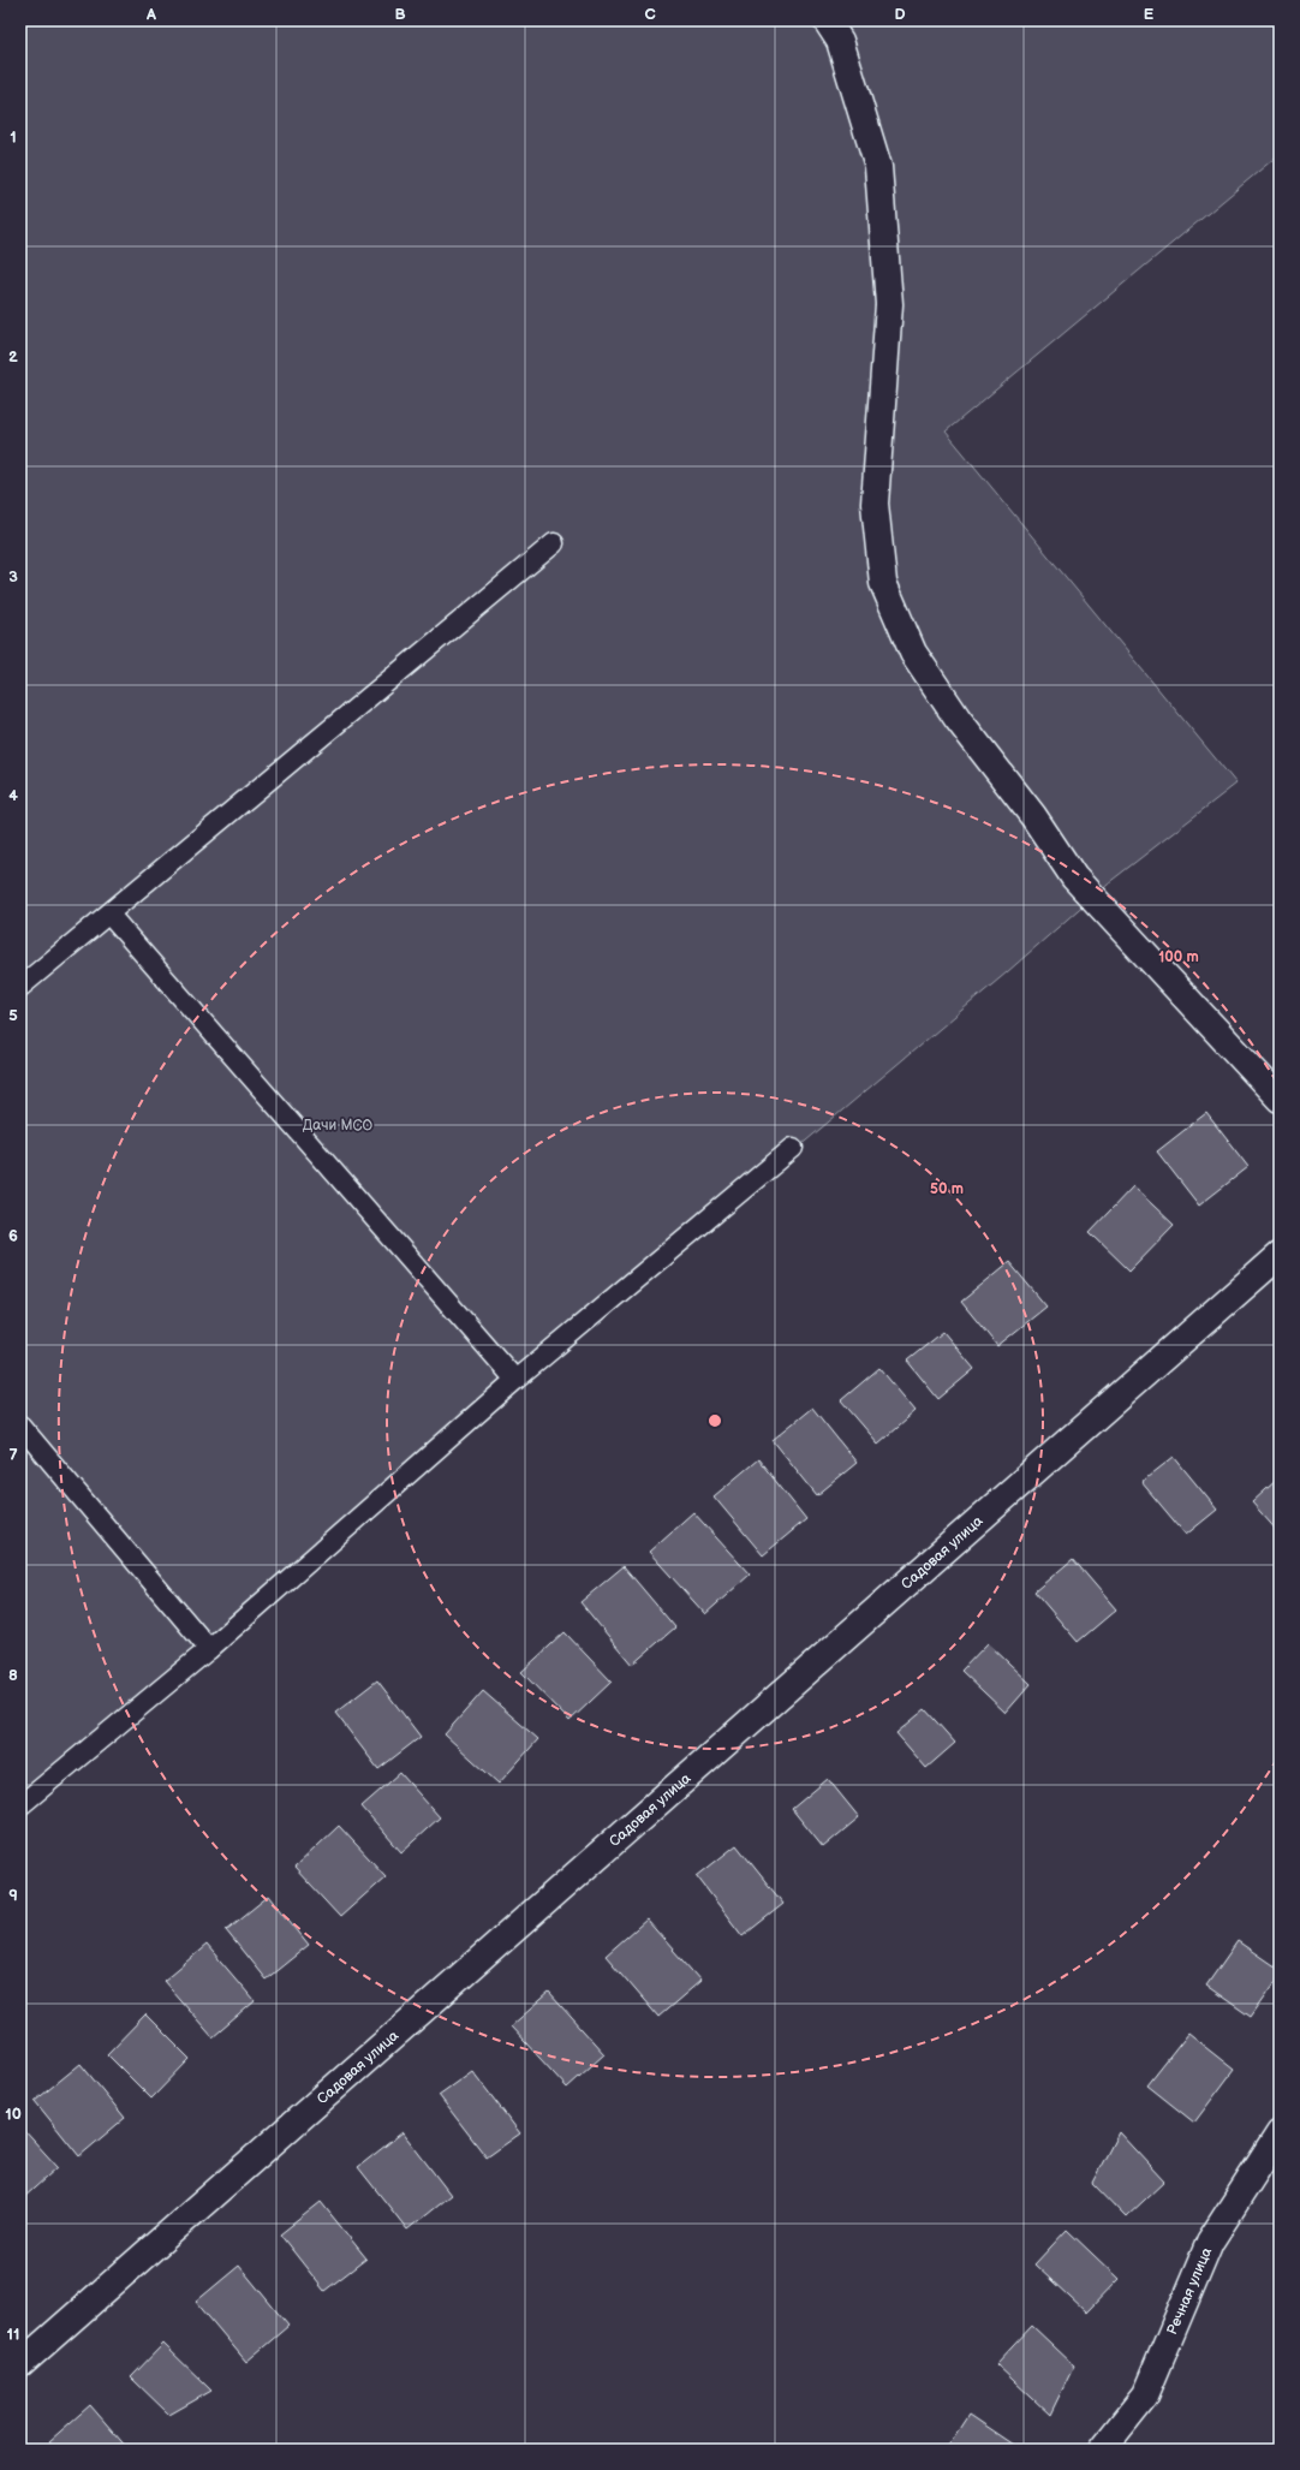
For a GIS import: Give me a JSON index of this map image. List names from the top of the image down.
{
  "streets": {
    "street": ["Садовая улица", "Речная улица"]
  },
  "parks": ["Дачи МСО"],
  "grid": {
    "columns": [
      "A",
      "B",
      "C",
      "D",
      "E"
    ],
    "rows": [
      "1",
      "2",
      "3",
      "4",
      "5",
      "6",
      "7",
      "8",
      "9",
      "10",
      "11"
    ]
  },
  "rings": ["100 m", "50 m"]
}
